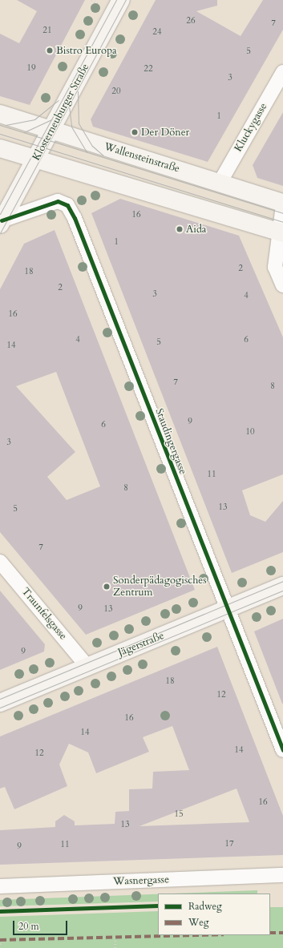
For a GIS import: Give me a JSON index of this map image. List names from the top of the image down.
{
  "streets": {
    "main road": ["Klosterneuburger Straße", "Wallensteinstraße", "Jägerstraße"],
    "street": [
      "Kluckygasse",
      "Staudingergasse",
      "Traunfelsgasse",
      "Wasnergasse"
    ]
  },
  "crossings": [
    ["Klosterneuburger Straße", "Wallensteinstraße"],
    ["Klosterneuburger Straße", "Staudingergasse"],
    ["Kluckygasse", "Wallensteinstraße"],
    ["Staudingergasse", "Jägerstraße"],
    ["Traunfelsgasse", "Jägerstraße"]
  ],
  "places": [
    "Bistro Europa",
    "Der Döner",
    "Aida",
    "Sonderpädagogisches Zentrum"
  ],
  "house_numbers": [
    "26",
    "7",
    "21",
    "24",
    "5",
    "19",
    "22",
    "3",
    "20",
    "1",
    "16",
    "1",
    "2",
    "18",
    "2",
    "3",
    "4",
    "16",
    "4",
    "6",
    "5",
    "14",
    "7",
    "8",
    "9",
    "6",
    "10",
    "3",
    "11",
    "8",
    "13",
    "5",
    "7",
    "9",
    "13",
    "9",
    "18",
    "12",
    "16",
    "14",
    "14",
    "12",
    "16",
    "15",
    "13",
    "17",
    "11",
    "9"
  ],
  "legend": ["Radweg", "Weg"],
  "scale_bar": "20 m"
}
